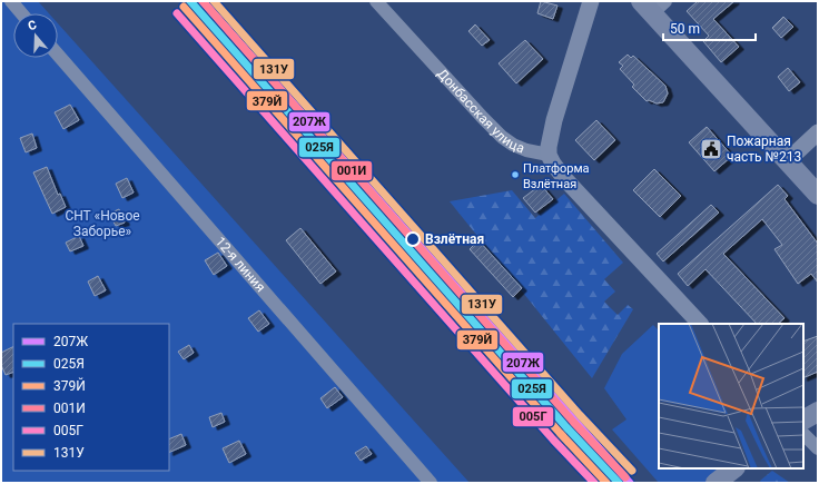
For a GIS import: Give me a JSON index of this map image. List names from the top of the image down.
{
  "streets": {
    "street": ["Донбасская улица", "12-я линия"]
  },
  "parks": ["СНТ «Новое Заборье»"],
  "places": {
    "public building": ["Пожарная часть №213"],
    "other": ["Платформа Взлётная", "Взлётная"]
  },
  "lines": [
    "transit line 207Ж",
    "transit line 025Я",
    "transit line 001И",
    "transit line 131У",
    "transit line 379Й",
    "transit line 005Г"
  ],
  "legend": [
    "207Ж",
    "025Я",
    "379Й",
    "001И",
    "005Г",
    "131У"
  ],
  "scale_bar": "50 m",
  "north": "top"
}
